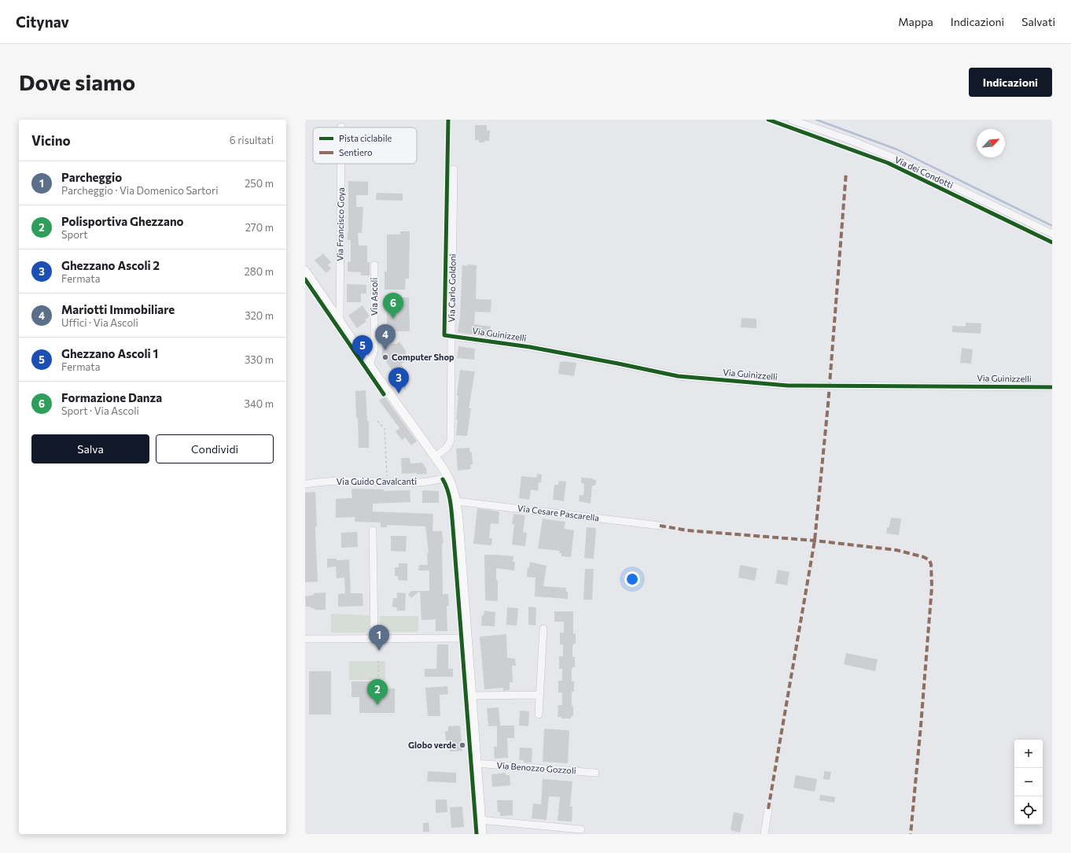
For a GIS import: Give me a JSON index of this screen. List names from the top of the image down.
{
  "streets": {
    "street": [
      "Via dei Condotti",
      "Via Francisco Goya",
      "Via Carlo Goldoni",
      "Via Ascoli",
      "Via Guinizzelli",
      "Via Guido Cavalcanti",
      "Via Cesare Pascarella",
      "Via Benozzo Gozzoli"
    ]
  },
  "crossings": [
    ["Via Carlo Goldoni", "Via Guinizzelli"]
  ],
  "places": ["Computer Shop", "Globo verde"],
  "legend": ["Pista ciclabile", "Sentiero"],
  "north": "top right",
  "page": {
    "header": "Citynav",
    "nav": ["Mappa", "Indicazioni", "Salvati"],
    "buttons": [
      "Indicazioni",
      ["Salva", "Condividi"]
    ],
    "title": "Dove siamo",
    "heading": ["Vicino", "6 risultati"],
    "list": [
      {
        "mark": "1",
        "name": "Parcheggio",
        "note": "Parcheggio · Via Domenico Sartori",
        "value": "250 m"
      },
      {
        "mark": "2",
        "name": "Polisportiva Ghezzano",
        "note": "Sport",
        "value": "270 m"
      },
      {
        "mark": "3",
        "name": "Ghezzano Ascoli 2",
        "note": "Fermata",
        "value": "280 m"
      },
      {
        "mark": "4",
        "name": "Mariotti Immobiliare",
        "note": "Uffici · Via Ascoli",
        "value": "320 m"
      },
      {
        "mark": "5",
        "name": "Ghezzano Ascoli 1",
        "note": "Fermata",
        "value": "330 m"
      },
      {
        "mark": "6",
        "name": "Formazione Danza",
        "note": "Sport · Via Ascoli",
        "value": "340 m"
      }
    ],
    "pins": [
      "6",
      "4",
      "5",
      "3",
      "1",
      "2"
    ],
    "map_buttons": ["+", "−"]
  }
}
